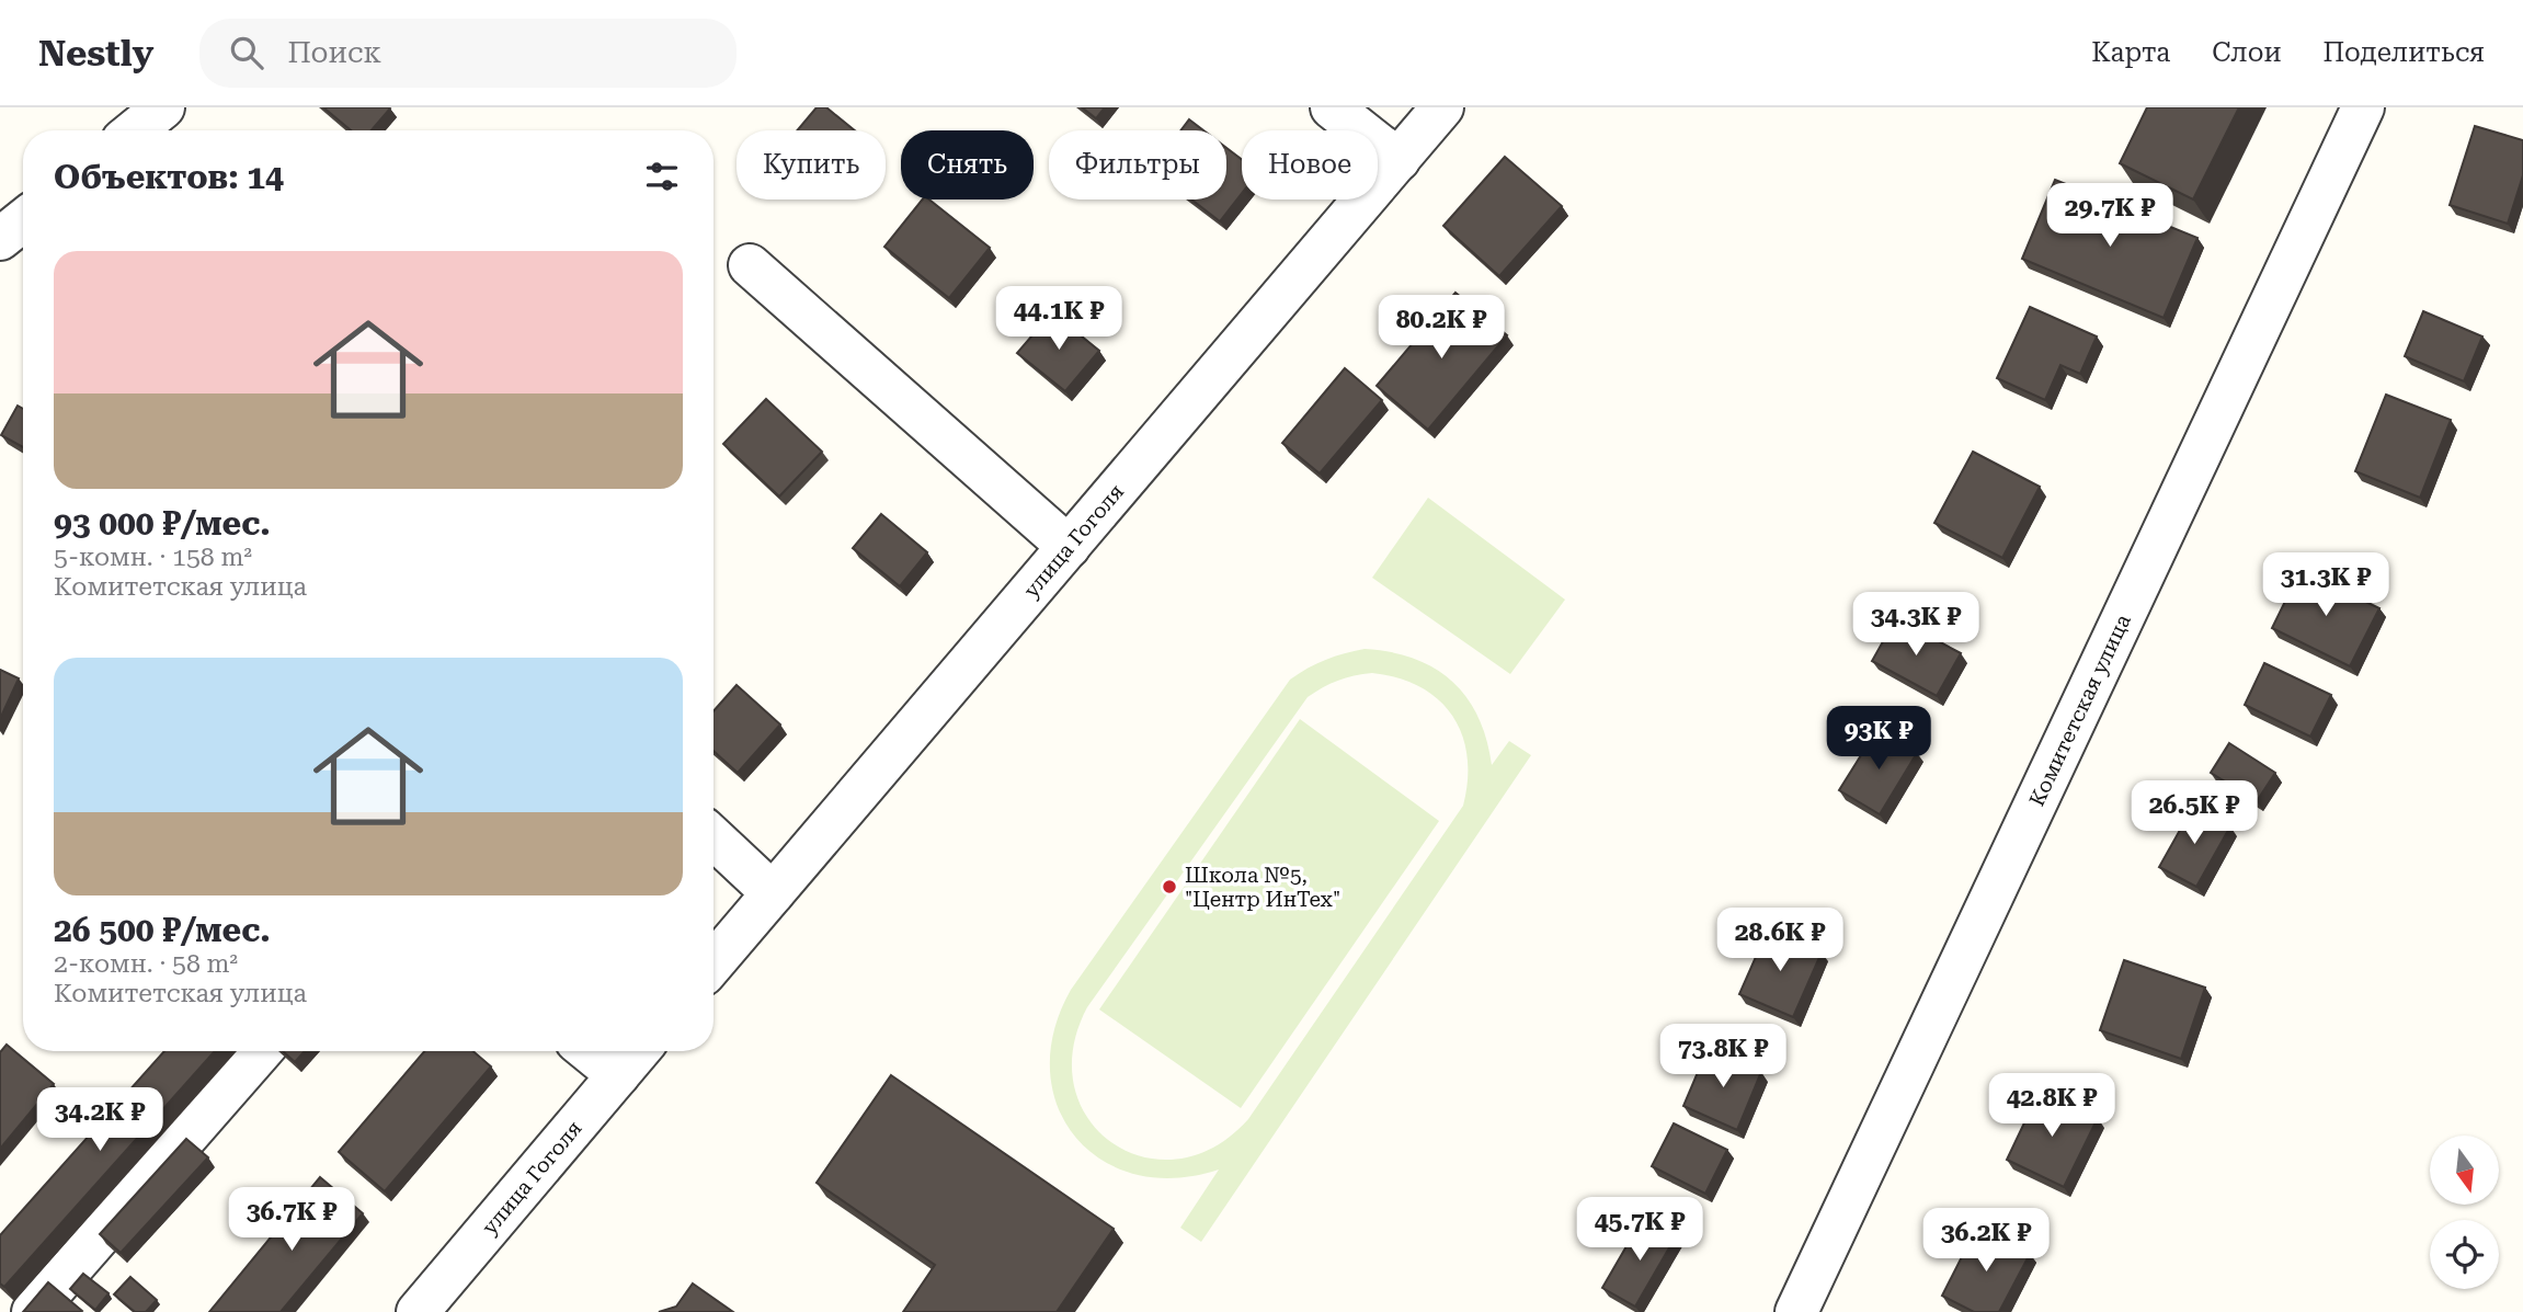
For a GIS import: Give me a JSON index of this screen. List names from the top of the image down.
{
  "streets": {
    "street": ["улица Гоголя", "Комитетская улица"]
  },
  "places": ["Школа №5, \"Центр ИнТех\""],
  "north": "bottom",
  "page": {
    "header": "Nestly",
    "search": "Поиск",
    "nav": ["Карта", "Слои", "Поделиться"],
    "chip": [
      "Купить",
      "Снять",
      "Фильтры",
      "Новое"
    ],
    "heading": "Объектов: 14",
    "price": [
      "29.7K ₽",
      "44.1K ₽",
      "80.2K ₽",
      "31.3K ₽",
      "34.3K ₽",
      "93K ₽",
      "26.5K ₽",
      "28.6K ₽",
      "73.8K ₽",
      "42.8K ₽",
      "34.2K ₽",
      "36.7K ₽",
      "45.7K ₽",
      "36.2K ₽"
    ],
    "list": [
      {
        "name": "93 000 ₽/мес.",
        "note": "5-комн. · 158 m² · Комитетская улица"
      },
      {
        "name": "26 500 ₽/мес.",
        "note": "2-комн. · 58 m² · Комитетская улица"
      }
    ]
  }
}
